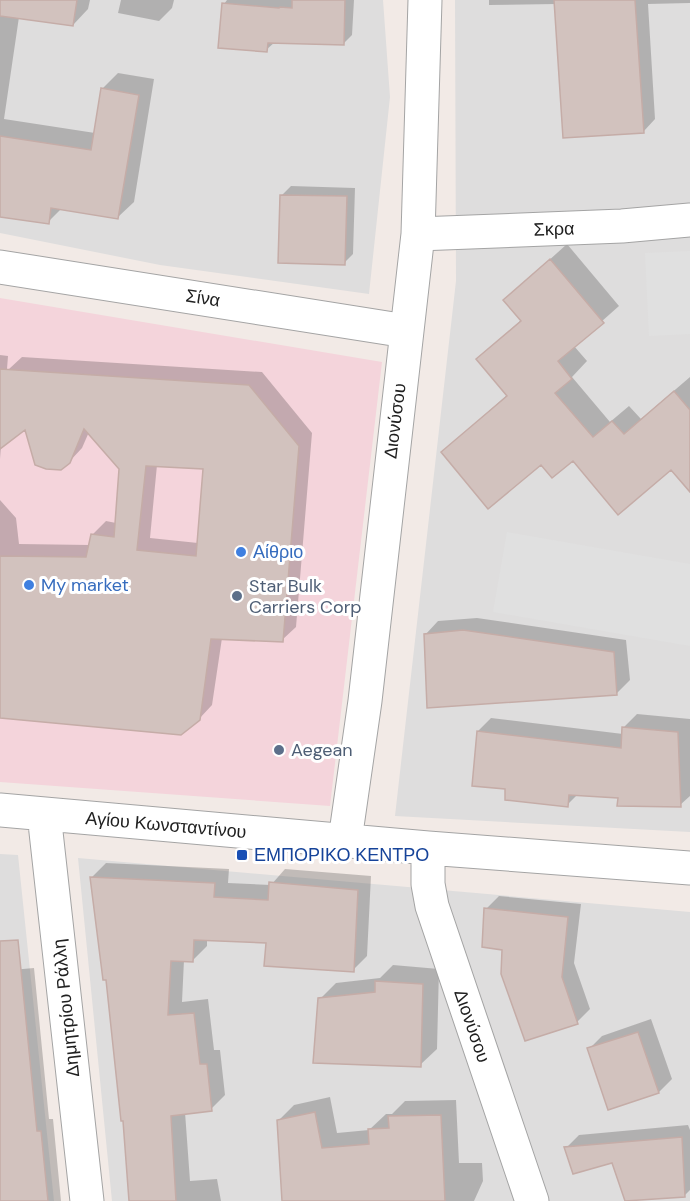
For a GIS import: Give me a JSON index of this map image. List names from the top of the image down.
{
  "streets": {
    "street": [
      "Σκρα",
      "Σίνα",
      "Διονύσου",
      "Αγίου Κωνσταντίνου",
      "Δημητρίου Ράλλη"
    ]
  },
  "crossings": [
    ["Σκρα", "Διονύσου"],
    ["Σίνα", "Διονύσου"],
    ["Διονύσου", "Αγίου Κωνσταντίνου"],
    ["Αγίου Κωνσταντίνου", "Δημητρίου Ράλλη"]
  ],
  "places": {
    "other": [
      "Αίθριο",
      "My market",
      "Star Bulk Carriers Corp",
      "Aegean"
    ],
    "transit": ["ΕΜΠΟΡΙΚΟ ΚΕΝΤΡΟ"]
  }
}
